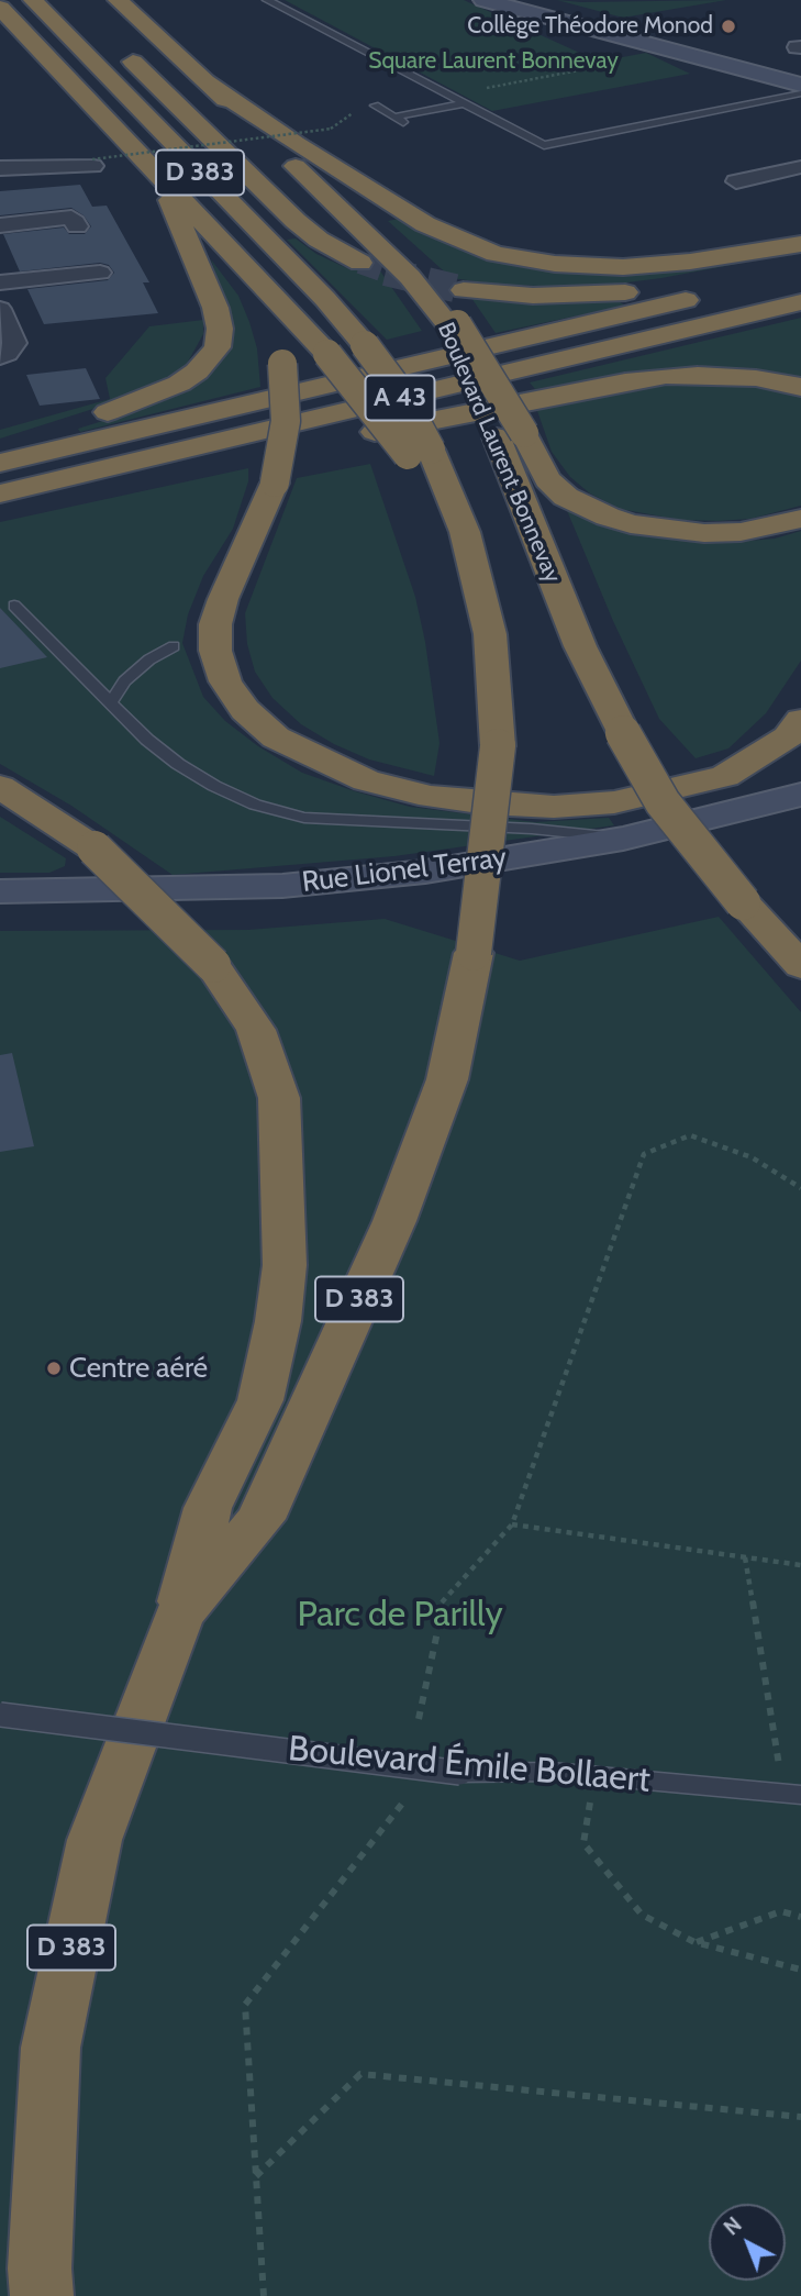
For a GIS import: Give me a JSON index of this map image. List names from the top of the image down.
{
  "streets": {
    "highway": ["D 383", "A 43", "Boulevard Laurent Bonnevay"],
    "main road": ["Rue Lionel Terray"],
    "lane": ["Boulevard Émile Bollaert"]
  },
  "crossings": [
    ["D 383", "Boulevard Laurent Bonnevay"]
  ],
  "parks": ["Square Laurent Bonnevay", "Parc de Parilly"],
  "places": ["Collège Théodore Monod", "Centre aéré"],
  "north": "top left"
}
